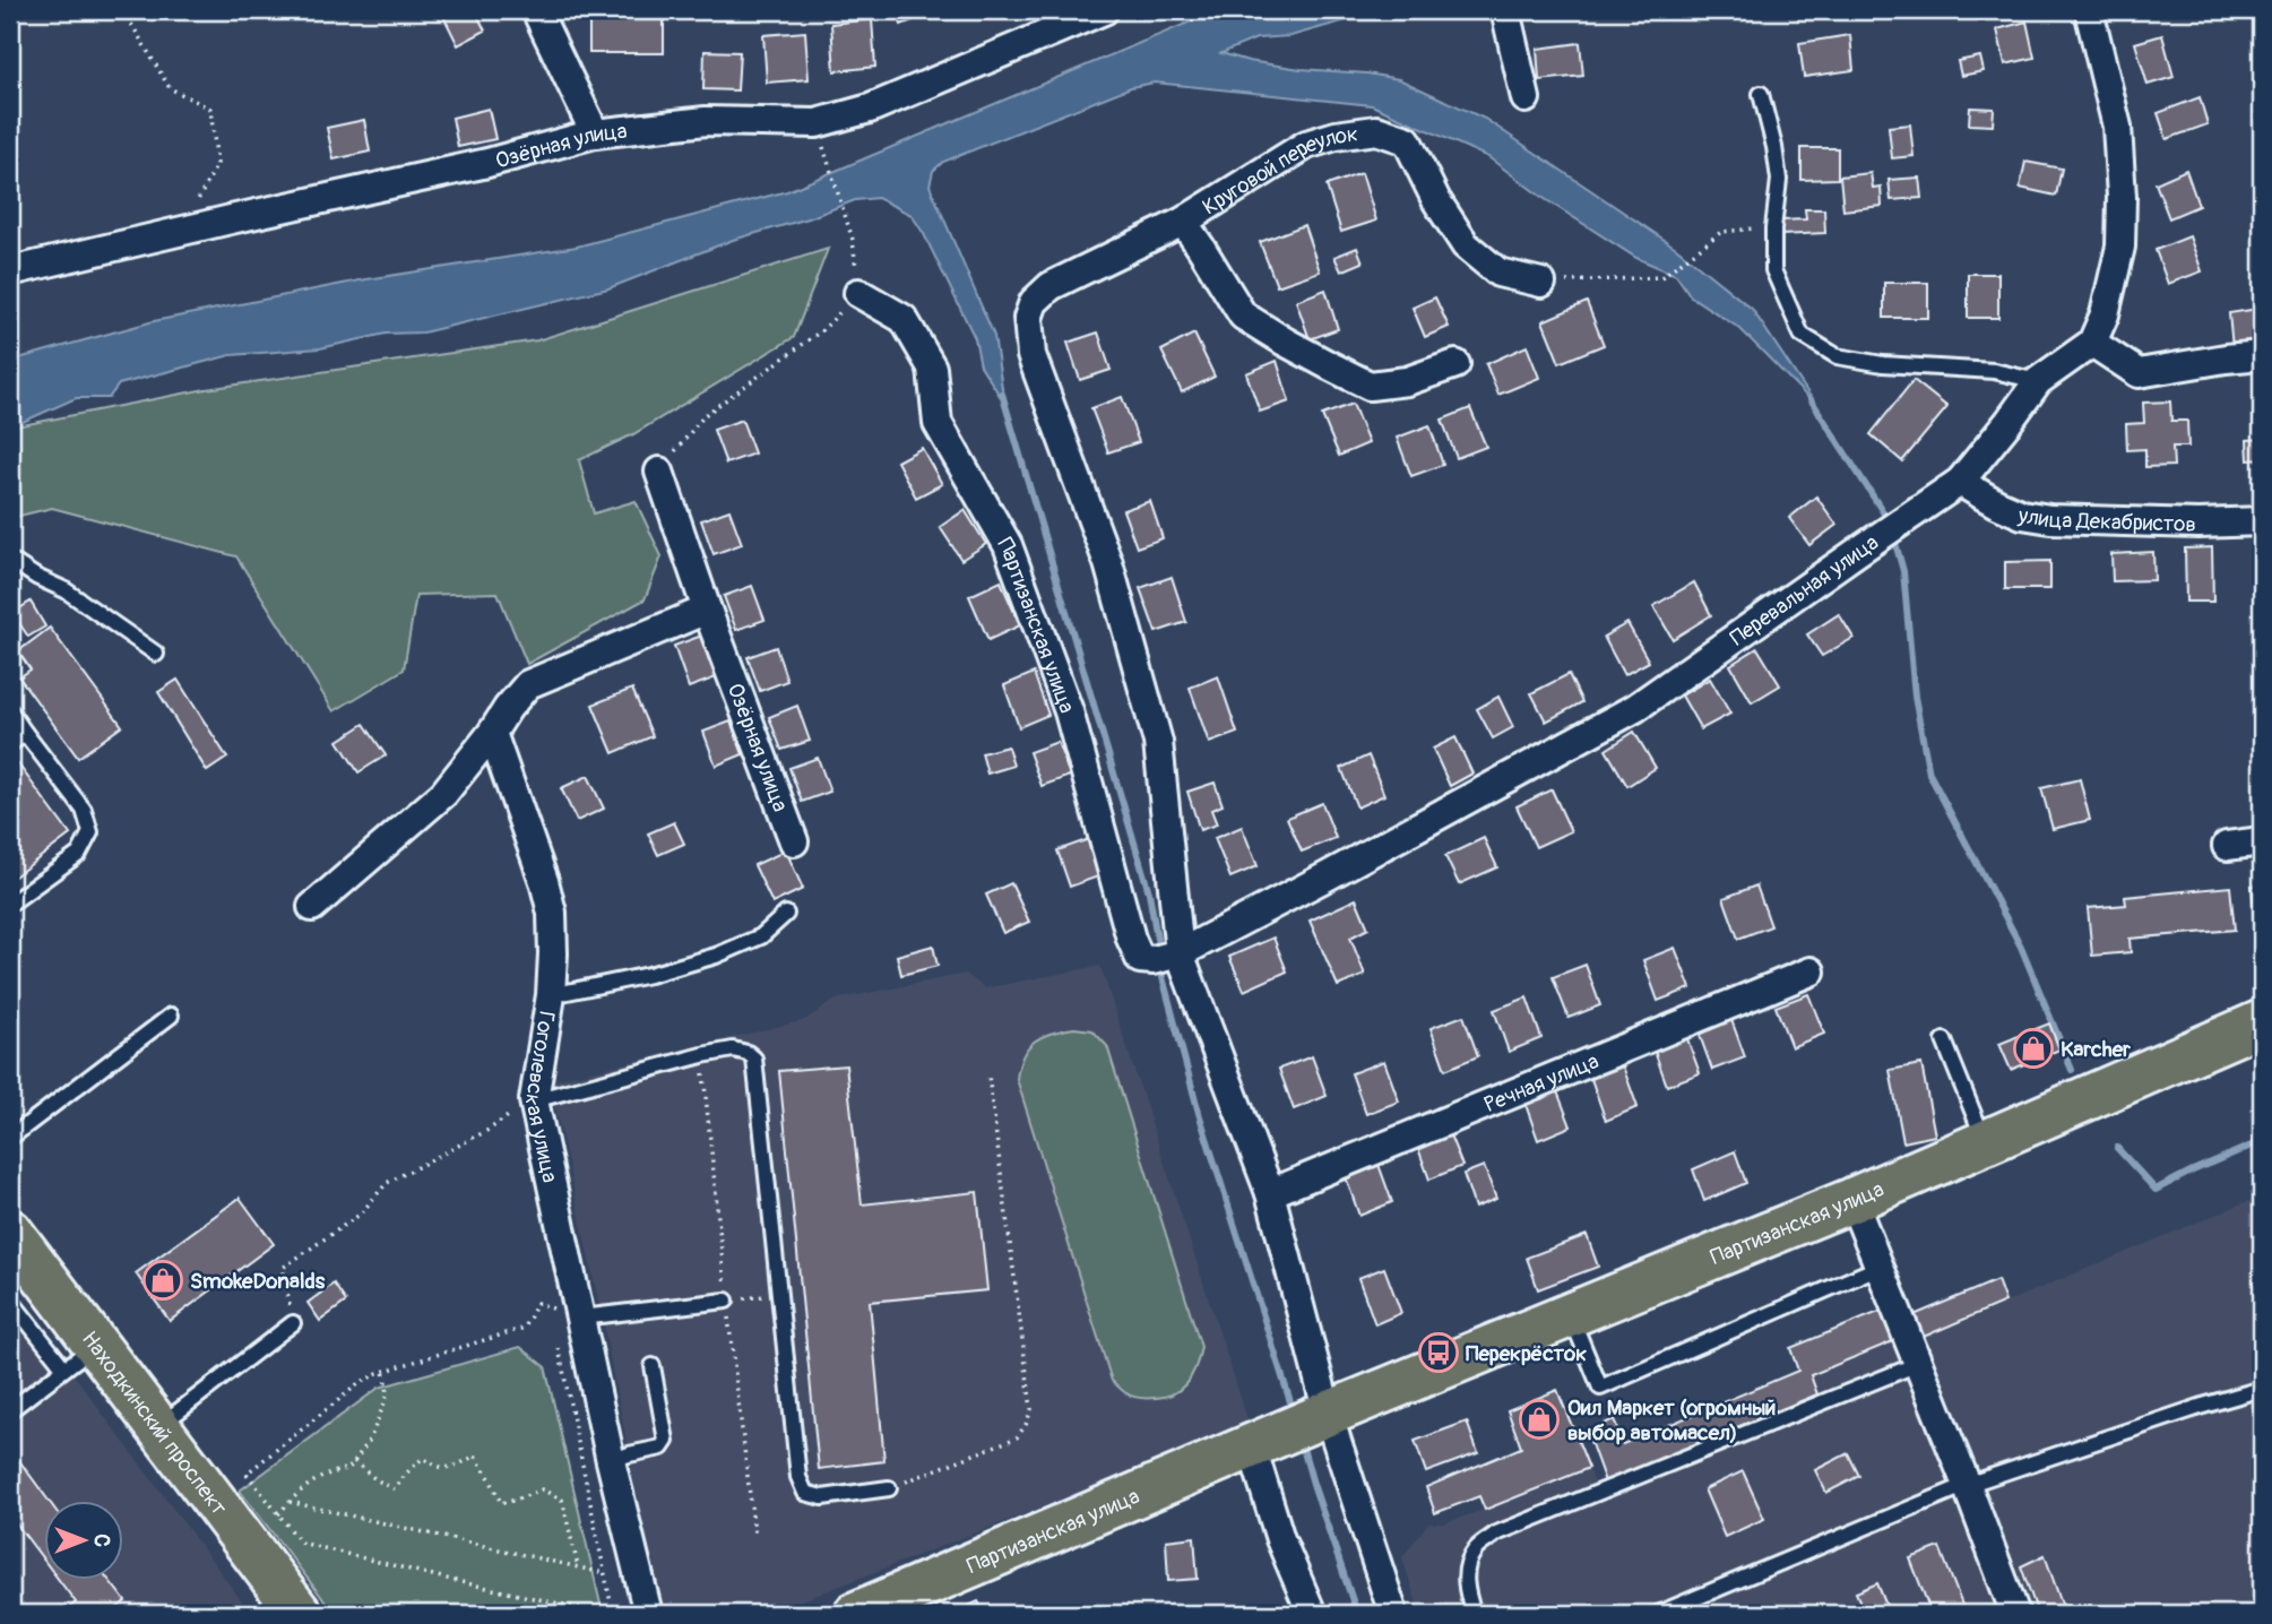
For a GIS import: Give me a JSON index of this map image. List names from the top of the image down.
{
  "streets": {
    "main road": ["Партизанская улица", "Находкинский проспект"],
    "street": [
      "Озёрная улица",
      "Круговой переулок",
      "улица Декабристов",
      "Перевальная улица",
      "Речная улица",
      "Гоголевская улица"
    ]
  },
  "crossings": [
    ["Круговой переулок", "Перевальная улица"],
    ["Круговой переулок", "Партизанская улица"],
    ["улица Декабристов", "Перевальная улица"],
    ["Перевальная улица", "Партизанская улица"]
  ],
  "places": {
    "shop": ["Karcher", "SmokeDonalds", "Оил Маркет (огромный выбор автомасел)"],
    "bus stop": ["Перекрёсток"]
  },
  "north": "right"
}
